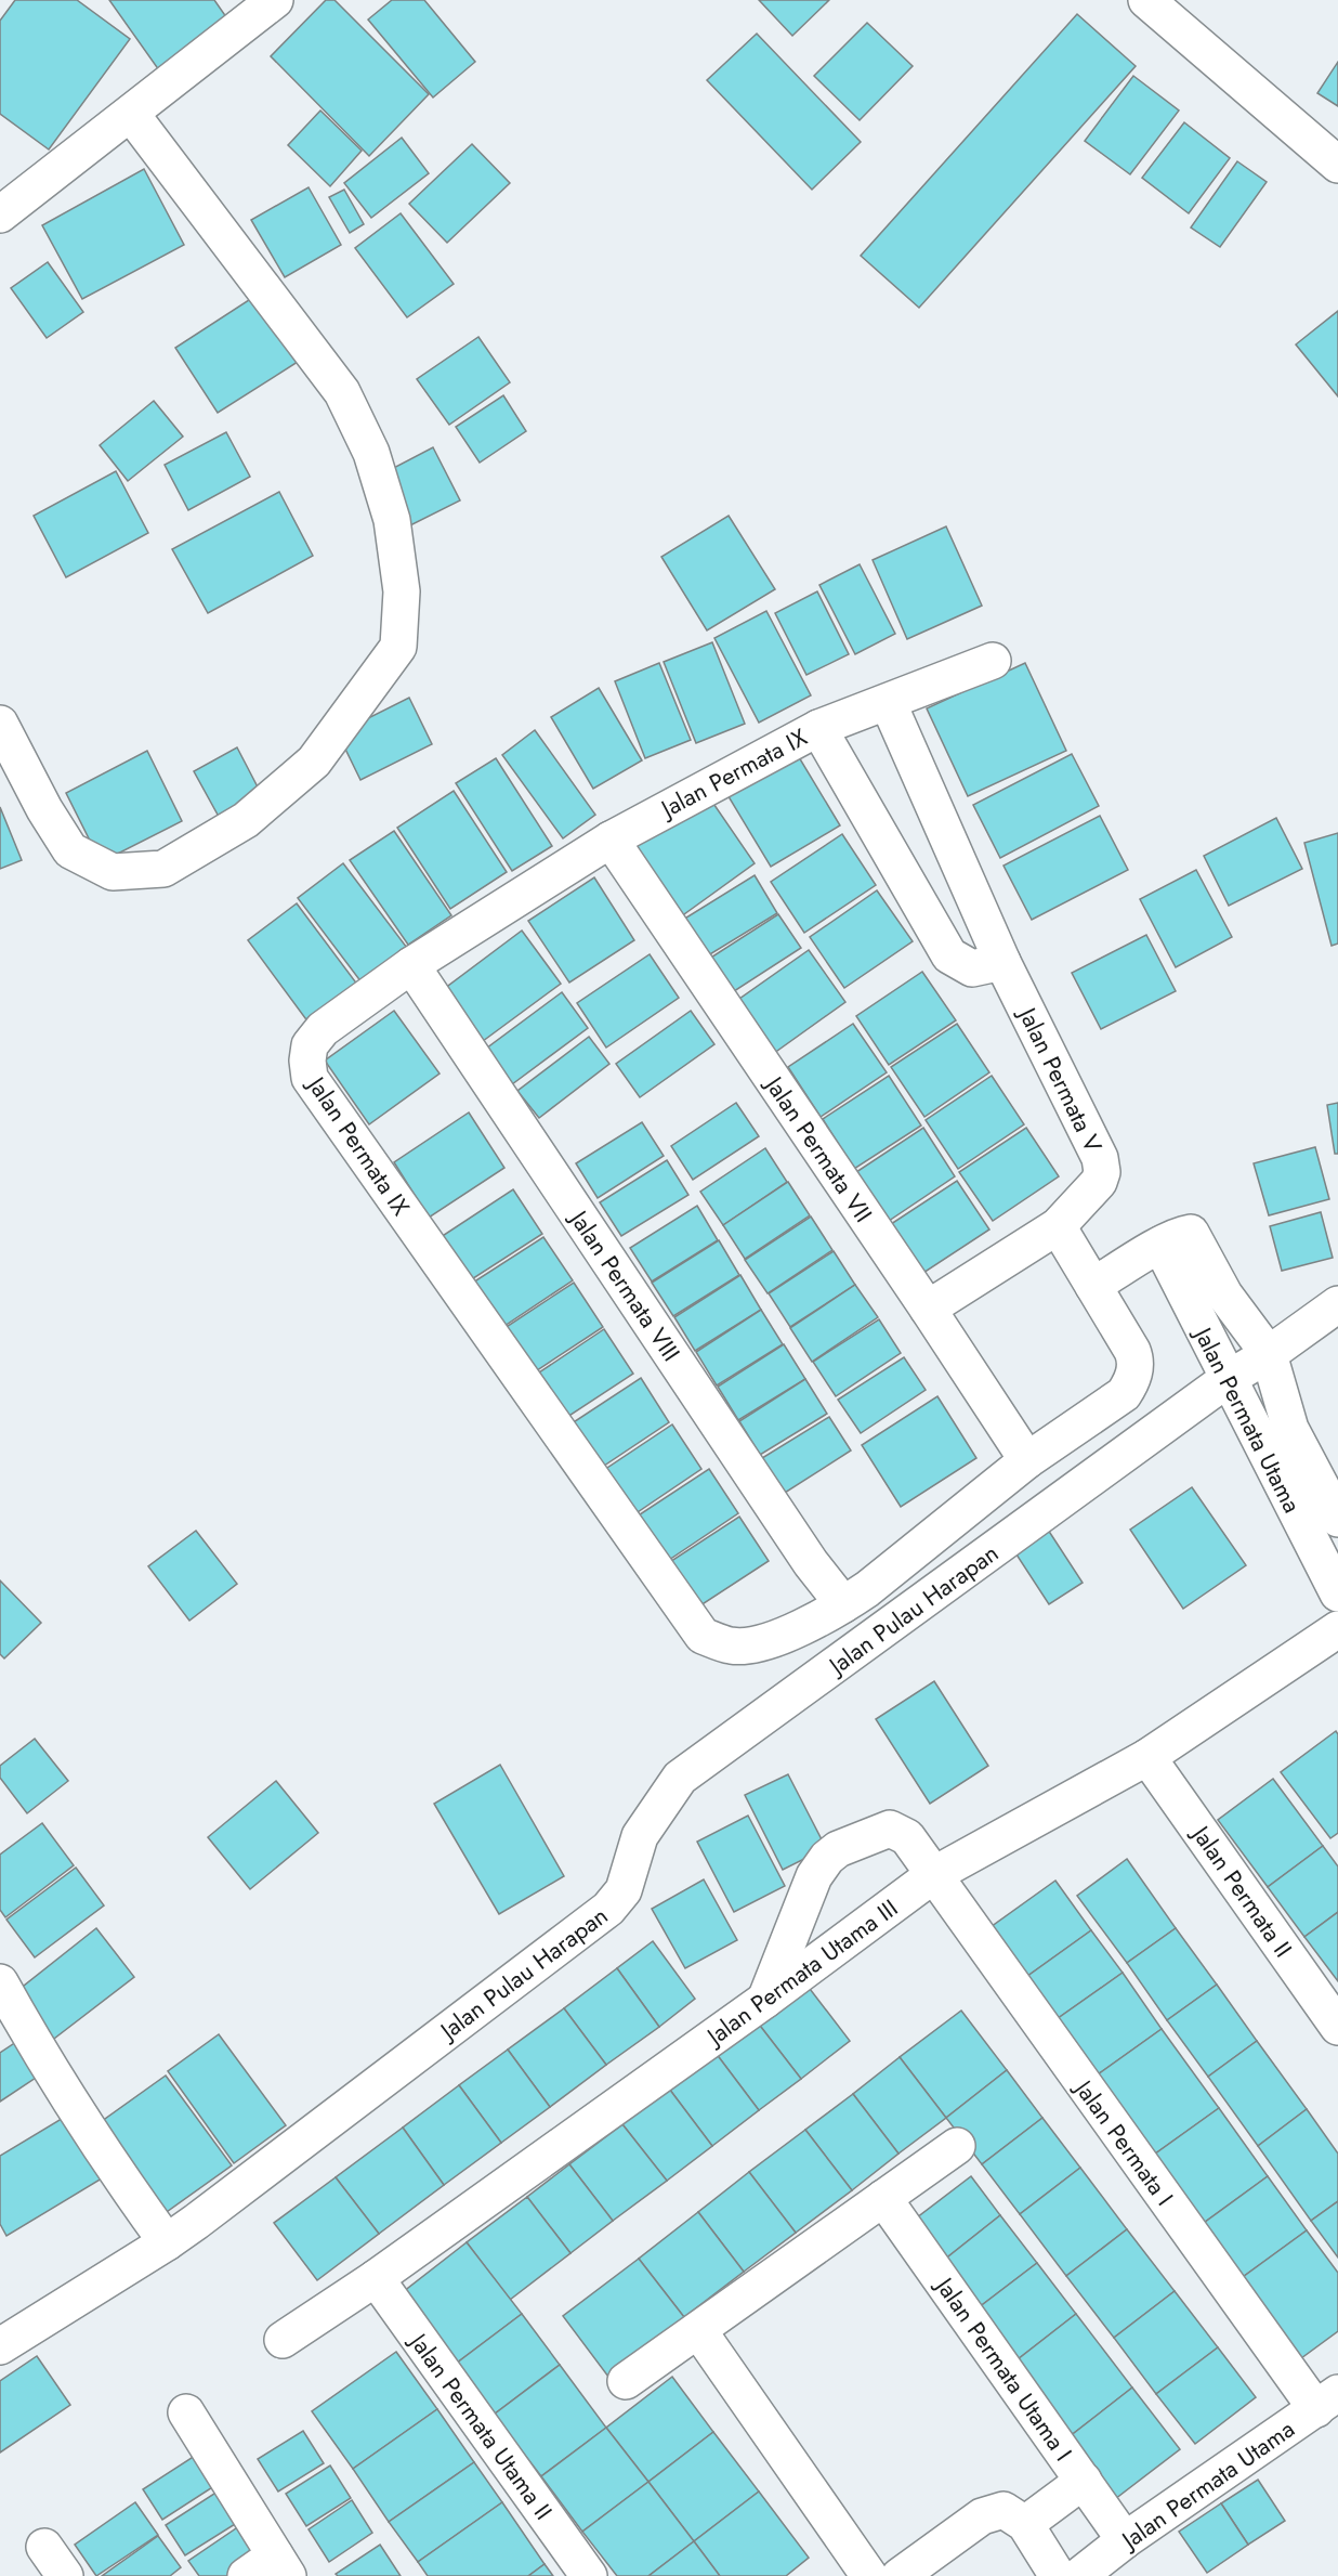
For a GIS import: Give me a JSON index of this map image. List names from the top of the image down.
{
  "streets": {
    "street": [
      "Jalan Permata IX",
      "Jalan Permata V",
      "Jalan Permata VII",
      "Jalan Permata VIII",
      "Jalan Permata Utama",
      "Jalan Pulau Harapan",
      "Jalan Permata II",
      "Jalan Permata Utama III",
      "Jalan Permata I",
      "Jalan Permata Utama I",
      "Jalan Permata Utama II"
    ]
  },
  "crossings": [
    ["Jalan Permata IX", "Jalan Permata V"],
    ["Jalan Permata IX", "Jalan Permata VII"],
    ["Jalan Permata IX", "Jalan Permata VIII"],
    ["Jalan Permata V", "Jalan Permata VII"],
    ["Jalan Permata Utama", "Jalan Pulau Harapan"],
    ["Jalan Permata Utama", "Jalan Permata I"],
    ["Jalan Permata Utama", "Jalan Permata Utama I"],
    ["Jalan Permata II", "Jalan Permata Utama III"],
    ["Jalan Permata Utama III", "Jalan Permata I"],
    ["Jalan Permata Utama III", "Jalan Permata Utama II"]
  ]
}
